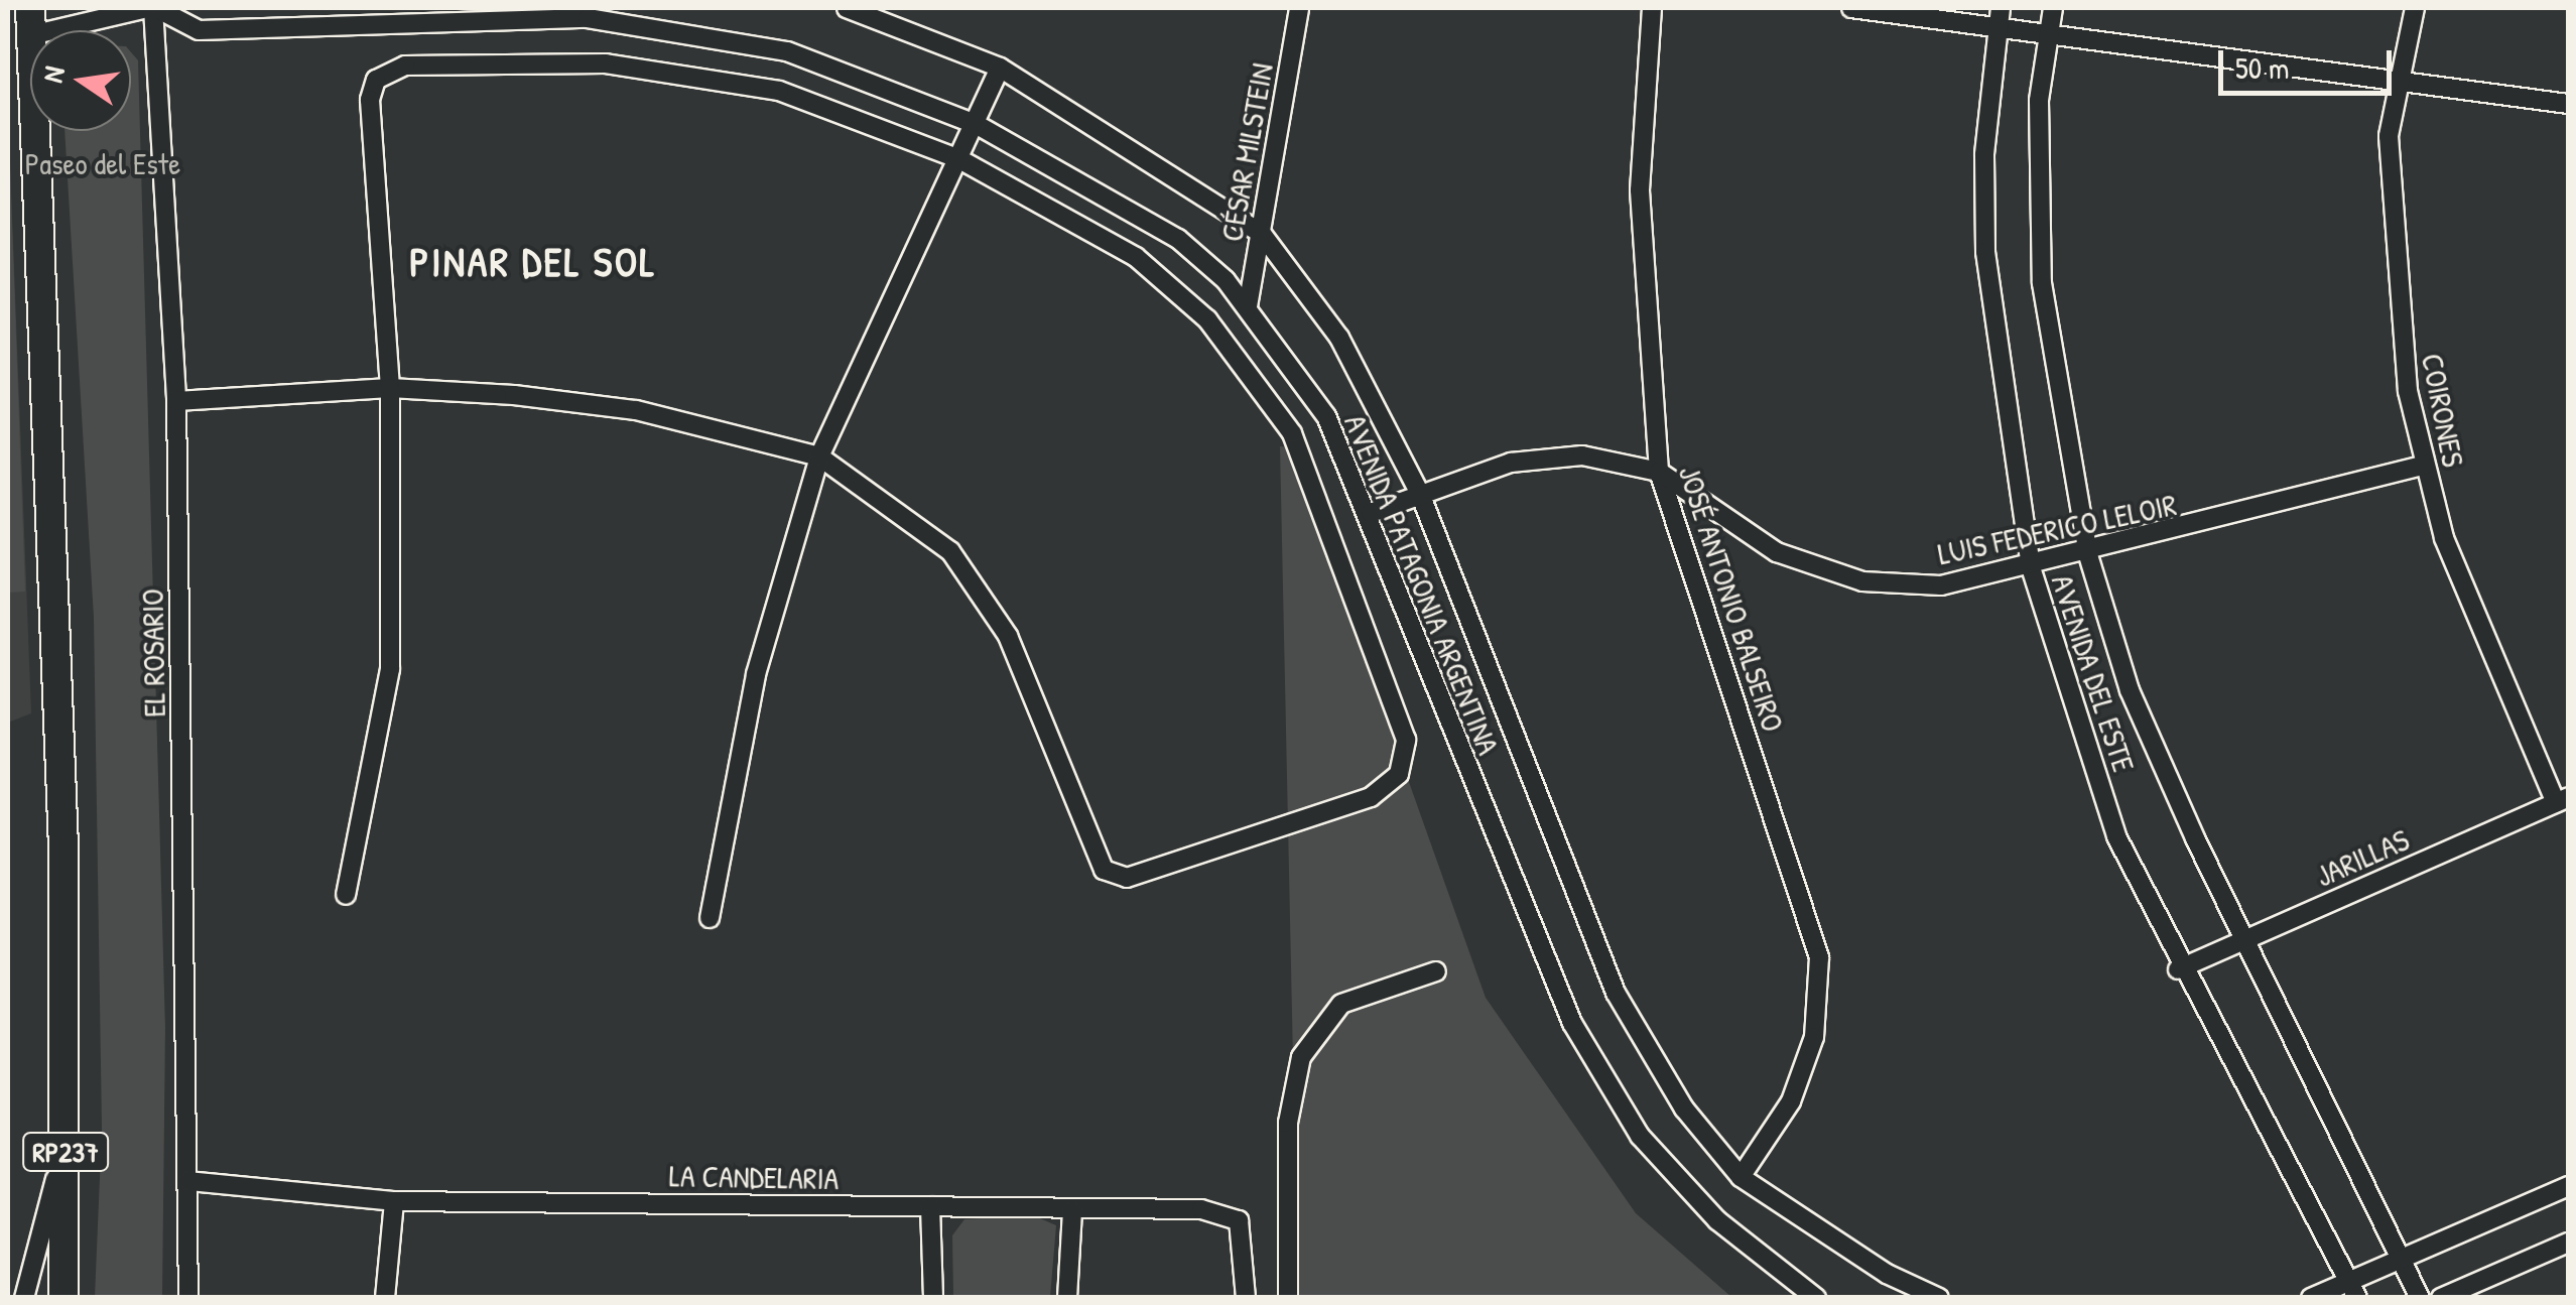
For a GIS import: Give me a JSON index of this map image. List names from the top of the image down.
{
  "streets": {
    "main road": ["RP237"],
    "street": [
      "CÉSAR MILSTEIN",
      "COIRONES",
      "LUIS FEDERICO LELOIR",
      "AVENIDA PATAGONIA ARGENTINA",
      "JOSÉ ANTONIO BALSEIRO",
      "EL ROSARIO",
      "AVENIDA DEL ESTE",
      "JARILLAS",
      "LA CANDELARIA"
    ]
  },
  "crossings": [
    ["CÉSAR MILSTEIN", "AVENIDA PATAGONIA ARGENTINA"],
    ["COIRONES", "LUIS FEDERICO LELOIR"],
    ["COIRONES", "JARILLAS"],
    ["LUIS FEDERICO LELOIR", "AVENIDA PATAGONIA ARGENTINA"],
    ["LUIS FEDERICO LELOIR", "JOSÉ ANTONIO BALSEIRO"],
    ["LUIS FEDERICO LELOIR", "AVENIDA DEL ESTE"],
    ["AVENIDA PATAGONIA ARGENTINA", "JOSÉ ANTONIO BALSEIRO"],
    ["AVENIDA PATAGONIA ARGENTINA", "EL ROSARIO"],
    ["EL ROSARIO", "LA CANDELARIA"],
    ["AVENIDA DEL ESTE", "JARILLAS"]
  ],
  "districts": ["PINAR DEL SOL"],
  "parks": ["Paseo del Este"],
  "scale_bar": "50 m",
  "north": "left"
}
